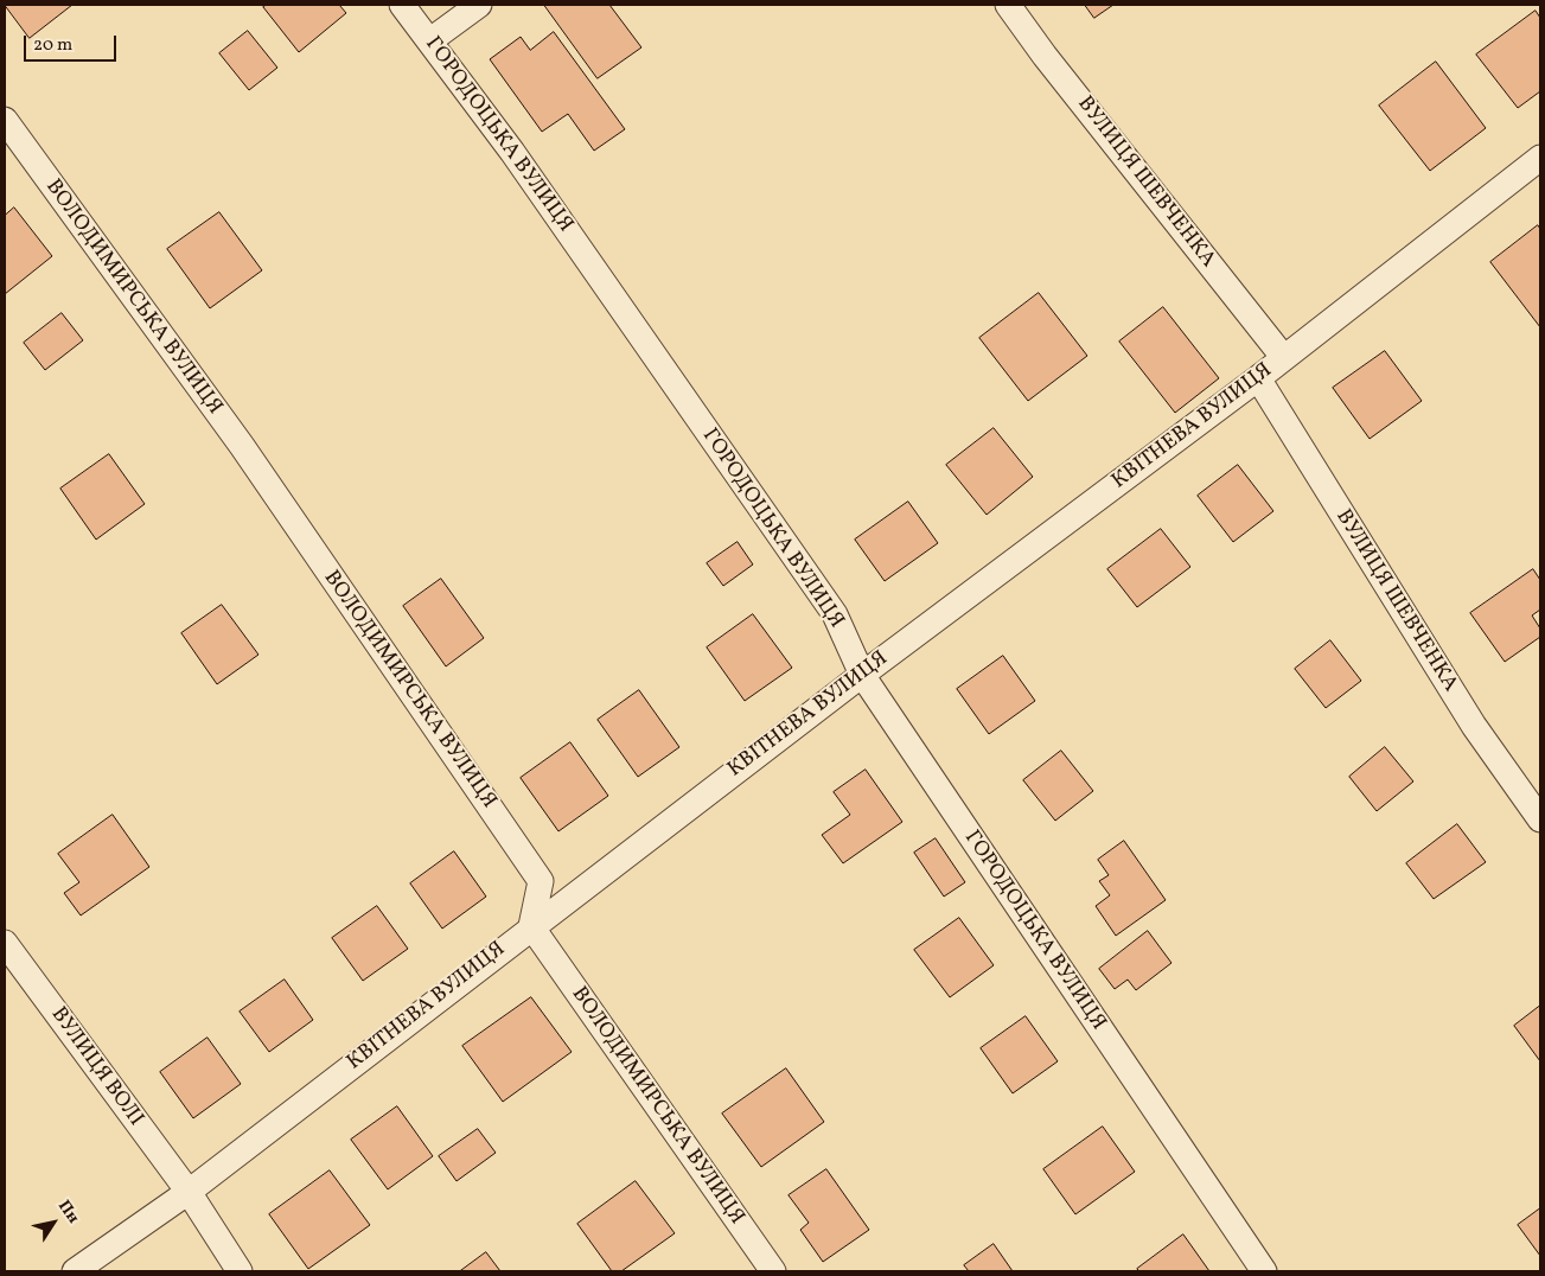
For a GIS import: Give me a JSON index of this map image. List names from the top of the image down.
{
  "streets": {
    "street": [
      "ГОРОДОЦЬКА ВУЛИЦЯ",
      "ВУЛИЦЯ ШЕВЧЕНКА",
      "ВОЛОДИМИРСЬКА ВУЛИЦЯ",
      "КВІТНЕВА ВУЛИЦЯ",
      "ВУЛИЦЯ ВОЛІ"
    ]
  },
  "crossings": [
    ["ГОРОДОЦЬКА ВУЛИЦЯ", "КВІТНЕВА ВУЛИЦЯ"],
    ["ВУЛИЦЯ ШЕВЧЕНКА", "КВІТНЕВА ВУЛИЦЯ"],
    ["ВОЛОДИМИРСЬКА ВУЛИЦЯ", "КВІТНЕВА ВУЛИЦЯ"],
    ["КВІТНЕВА ВУЛИЦЯ", "ВУЛИЦЯ ВОЛІ"]
  ],
  "scale_bar": "20 m",
  "north": "top right"
}
